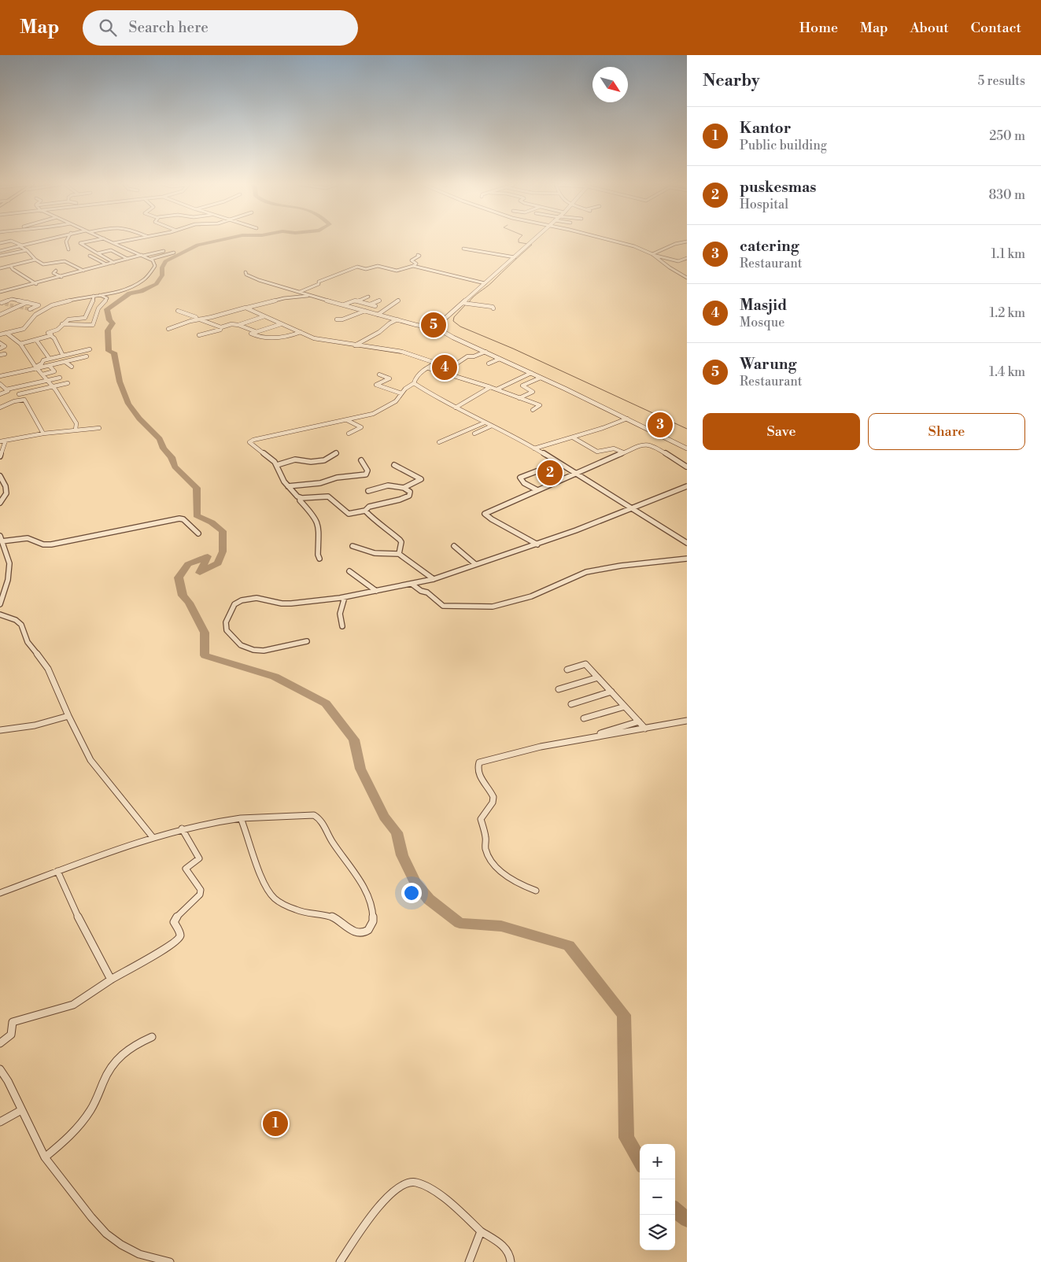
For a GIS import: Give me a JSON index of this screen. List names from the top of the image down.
{
  "north": "bottom right",
  "page": {
    "header": "Map",
    "search": "Search here",
    "nav": [
      "Home",
      "Map",
      "About",
      "Contact"
    ],
    "heading": ["Nearby", "5 results"],
    "list": [
      {
        "mark": "1",
        "name": "Kantor",
        "note": "Public building",
        "value": "250 m"
      },
      {
        "mark": "2",
        "name": "puskesmas",
        "note": "Hospital",
        "value": "830 m"
      },
      {
        "mark": "3",
        "name": "catering",
        "note": "Restaurant",
        "value": "1.1 km"
      },
      {
        "mark": "4",
        "name": "Masjid",
        "note": "Mosque",
        "value": "1.2 km"
      },
      {
        "mark": "5",
        "name": "Warung",
        "note": "Restaurant",
        "value": "1.4 km"
      }
    ],
    "pins": [
      "5",
      "4",
      "3",
      "2",
      "1"
    ],
    "buttons": ["Save", "Share"],
    "map_buttons": ["+", "−"]
  }
}
